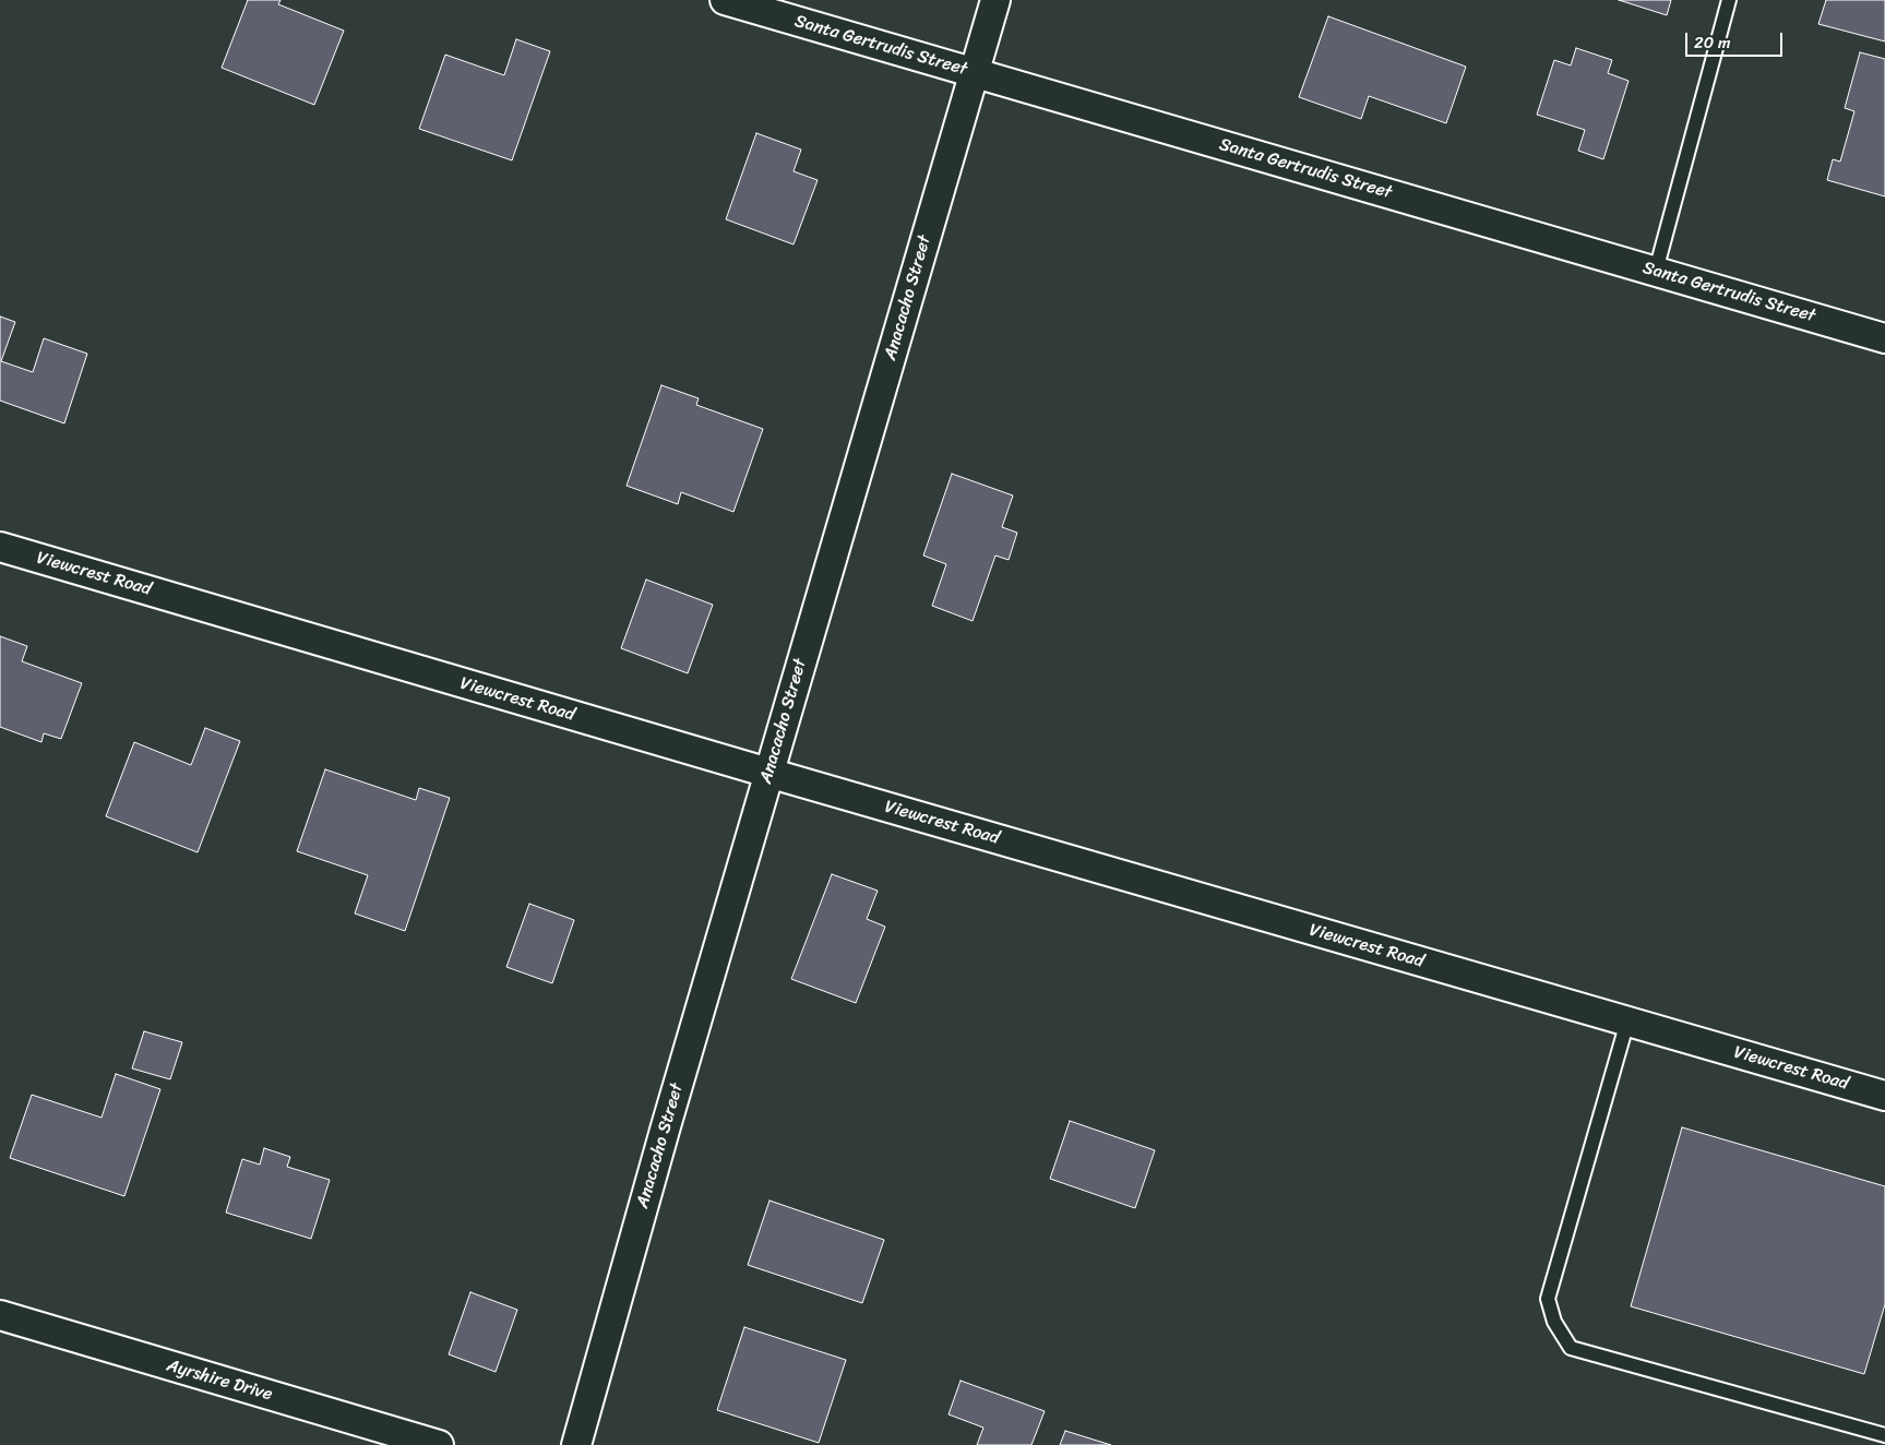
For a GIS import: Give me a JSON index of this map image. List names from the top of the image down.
{
  "streets": {
    "street": [
      "Santa Gertrudis Street",
      "Anacacho Street",
      "Viewcrest Road",
      "Ayrshire Drive"
    ]
  },
  "crossings": [
    ["Santa Gertrudis Street", "Anacacho Street"],
    ["Anacacho Street", "Viewcrest Road"]
  ],
  "scale_bar": "20 m"
}
